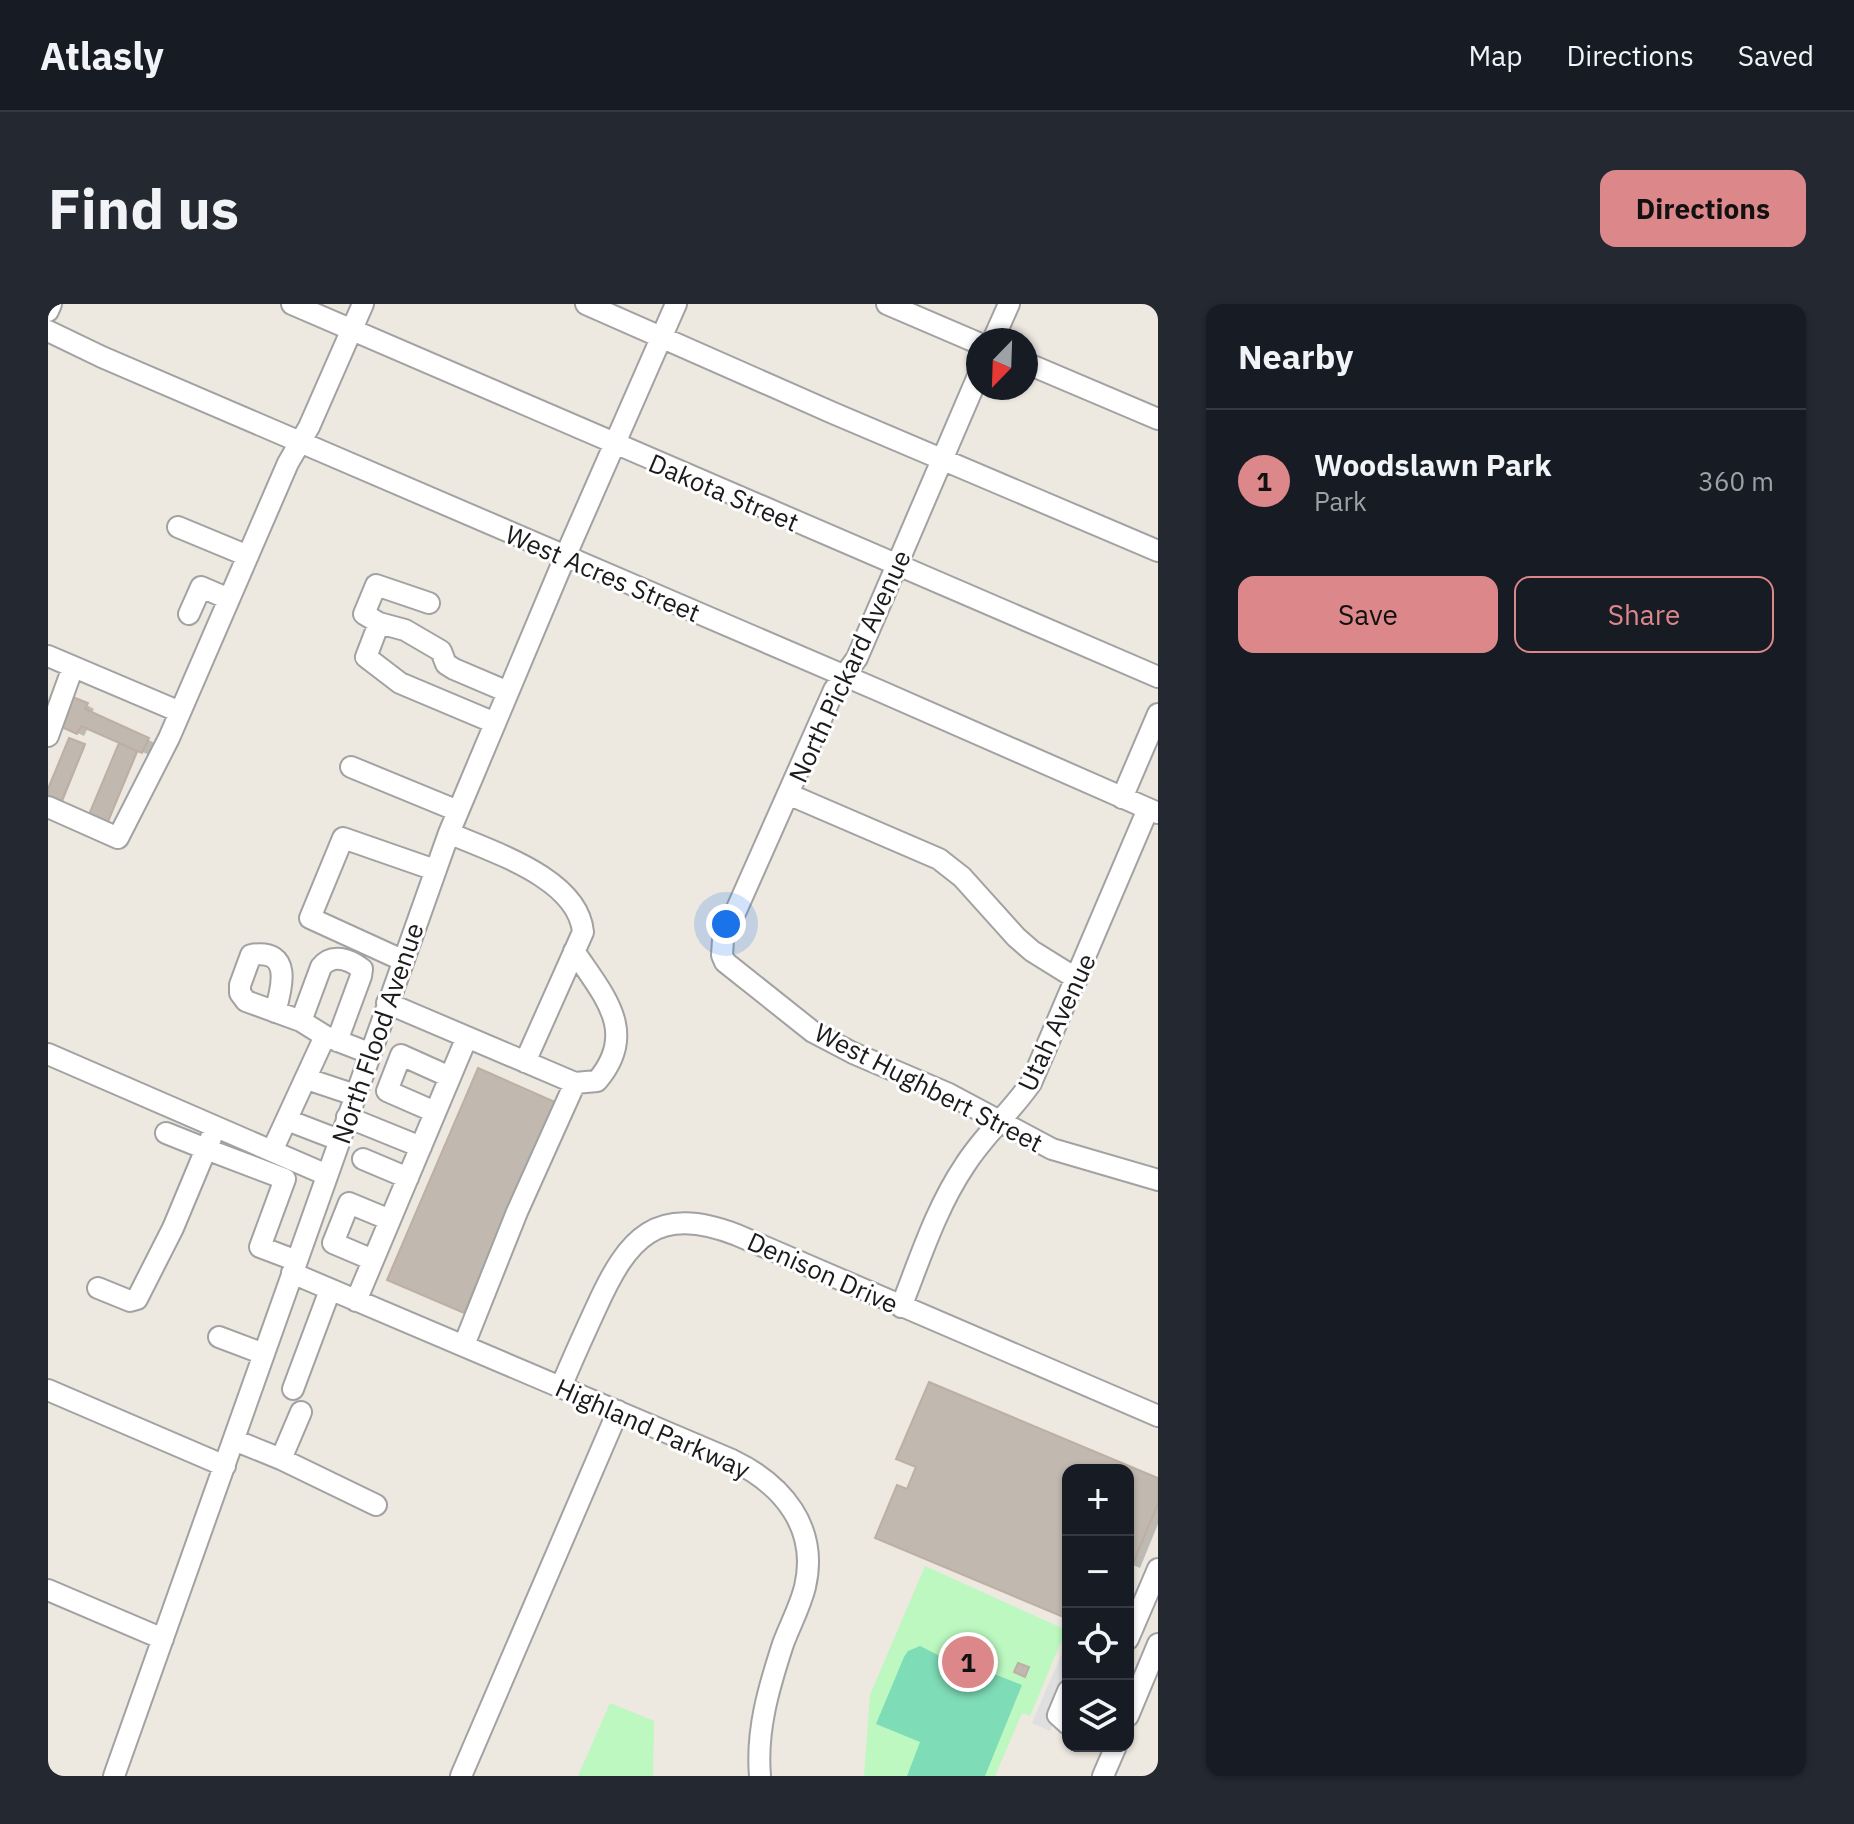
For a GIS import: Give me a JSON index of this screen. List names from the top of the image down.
{
  "streets": {
    "street": [
      "Dakota Street",
      "West Acres Street",
      "North Pickard Avenue",
      "Utah Avenue",
      "North Flood Avenue",
      "West Hughbert Street",
      "Denison Drive",
      "Highland Parkway"
    ]
  },
  "crossings": [
    ["Dakota Street", "North Pickard Avenue"],
    ["Dakota Street", "North Flood Avenue"],
    ["West Acres Street", "North Pickard Avenue"],
    ["West Acres Street", "Utah Avenue"],
    ["West Acres Street", "North Flood Avenue"],
    ["North Pickard Avenue", "West Hughbert Street"],
    ["Utah Avenue", "West Hughbert Street"],
    ["Utah Avenue", "Denison Drive"],
    ["North Flood Avenue", "Highland Parkway"],
    ["Denison Drive", "Highland Parkway"]
  ],
  "north": "bottom left",
  "page": {
    "header": "Atlasly",
    "nav": ["Map", "Directions", "Saved"],
    "buttons": [
      "Directions",
      ["Save", "Share"]
    ],
    "title": "Find us",
    "heading": "Nearby",
    "list": [
      {
        "mark": "1",
        "name": "Woodslawn Park",
        "note": "Park",
        "value": "360 m"
      }
    ],
    "map_buttons": ["+", "−"],
    "pins": "1"
  }
}
